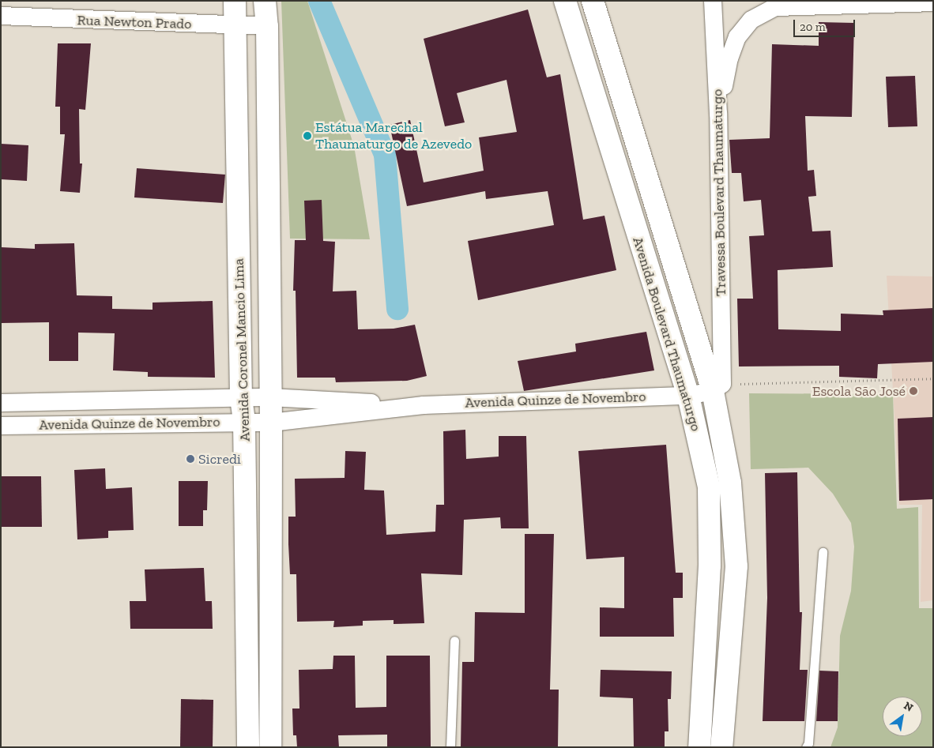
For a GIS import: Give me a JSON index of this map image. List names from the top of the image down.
{
  "streets": {
    "main road": ["Avenida Boulevard Thaumaturgo", "Avenida Coronel Mancio Lima"],
    "street": ["Rua Newton Prado", "Travessa Boulevard Thaumaturgo", "Avenida Quinze de Novembro"]
  },
  "crossings": [
    ["Rua Newton Prado", "Avenida Coronel Mancio Lima"],
    ["Travessa Boulevard Thaumaturgo", "Avenida Boulevard Thaumaturgo"],
    ["Travessa Boulevard Thaumaturgo", "Avenida Quinze de Novembro"],
    ["Avenida Boulevard Thaumaturgo", "Avenida Quinze de Novembro"],
    ["Avenida Coronel Mancio Lima", "Avenida Quinze de Novembro"]
  ],
  "places": ["Estátua Marechal Thaumaturgo de Azevedo", "Escola São José", "Sicredi"],
  "scale_bar": "20 m",
  "north": "top right"
}
